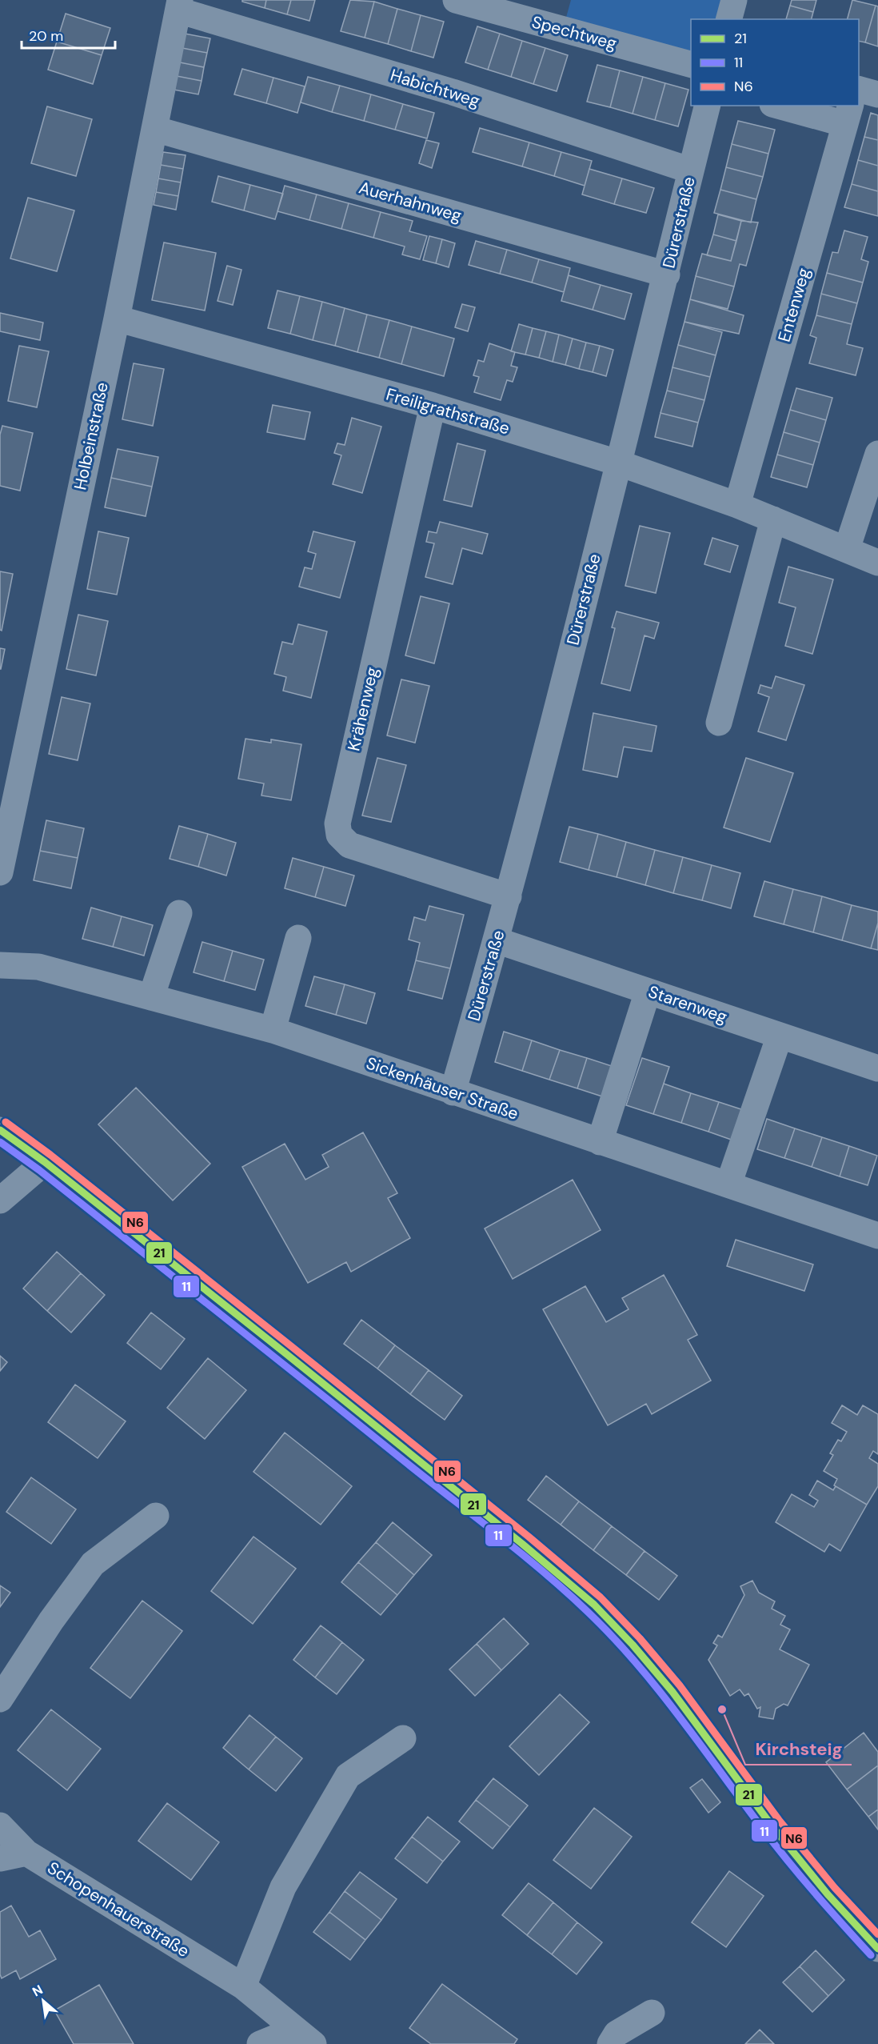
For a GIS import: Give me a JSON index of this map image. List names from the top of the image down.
{
  "streets": {
    "street": [
      "Spechtweg",
      "Habichtweg",
      "Auerhahnweg",
      "Dürerstraße",
      "Entenweg",
      "Freiligrathstraße",
      "Holbeinstraße",
      "Krähenweg",
      "Starenweg",
      "Sickenhäuser Straße",
      "Schopenhauerstraße"
    ]
  },
  "crossings": [
    ["Habichtweg", "Dürerstraße"],
    ["Habichtweg", "Holbeinstraße"],
    ["Auerhahnweg", "Dürerstraße"],
    ["Auerhahnweg", "Holbeinstraße"],
    ["Dürerstraße", "Freiligrathstraße"],
    ["Dürerstraße", "Krähenweg"],
    ["Dürerstraße", "Starenweg"],
    ["Dürerstraße", "Sickenhäuser Straße"],
    ["Entenweg", "Freiligrathstraße"],
    ["Freiligrathstraße", "Holbeinstraße"],
    ["Freiligrathstraße", "Krähenweg"]
  ],
  "places": ["Kirchsteig"],
  "lines": ["transit line N6", "transit line 21", "transit line 11"],
  "legend": ["21", "11", "N6"],
  "scale_bar": "20 m",
  "north": "top left"
}
